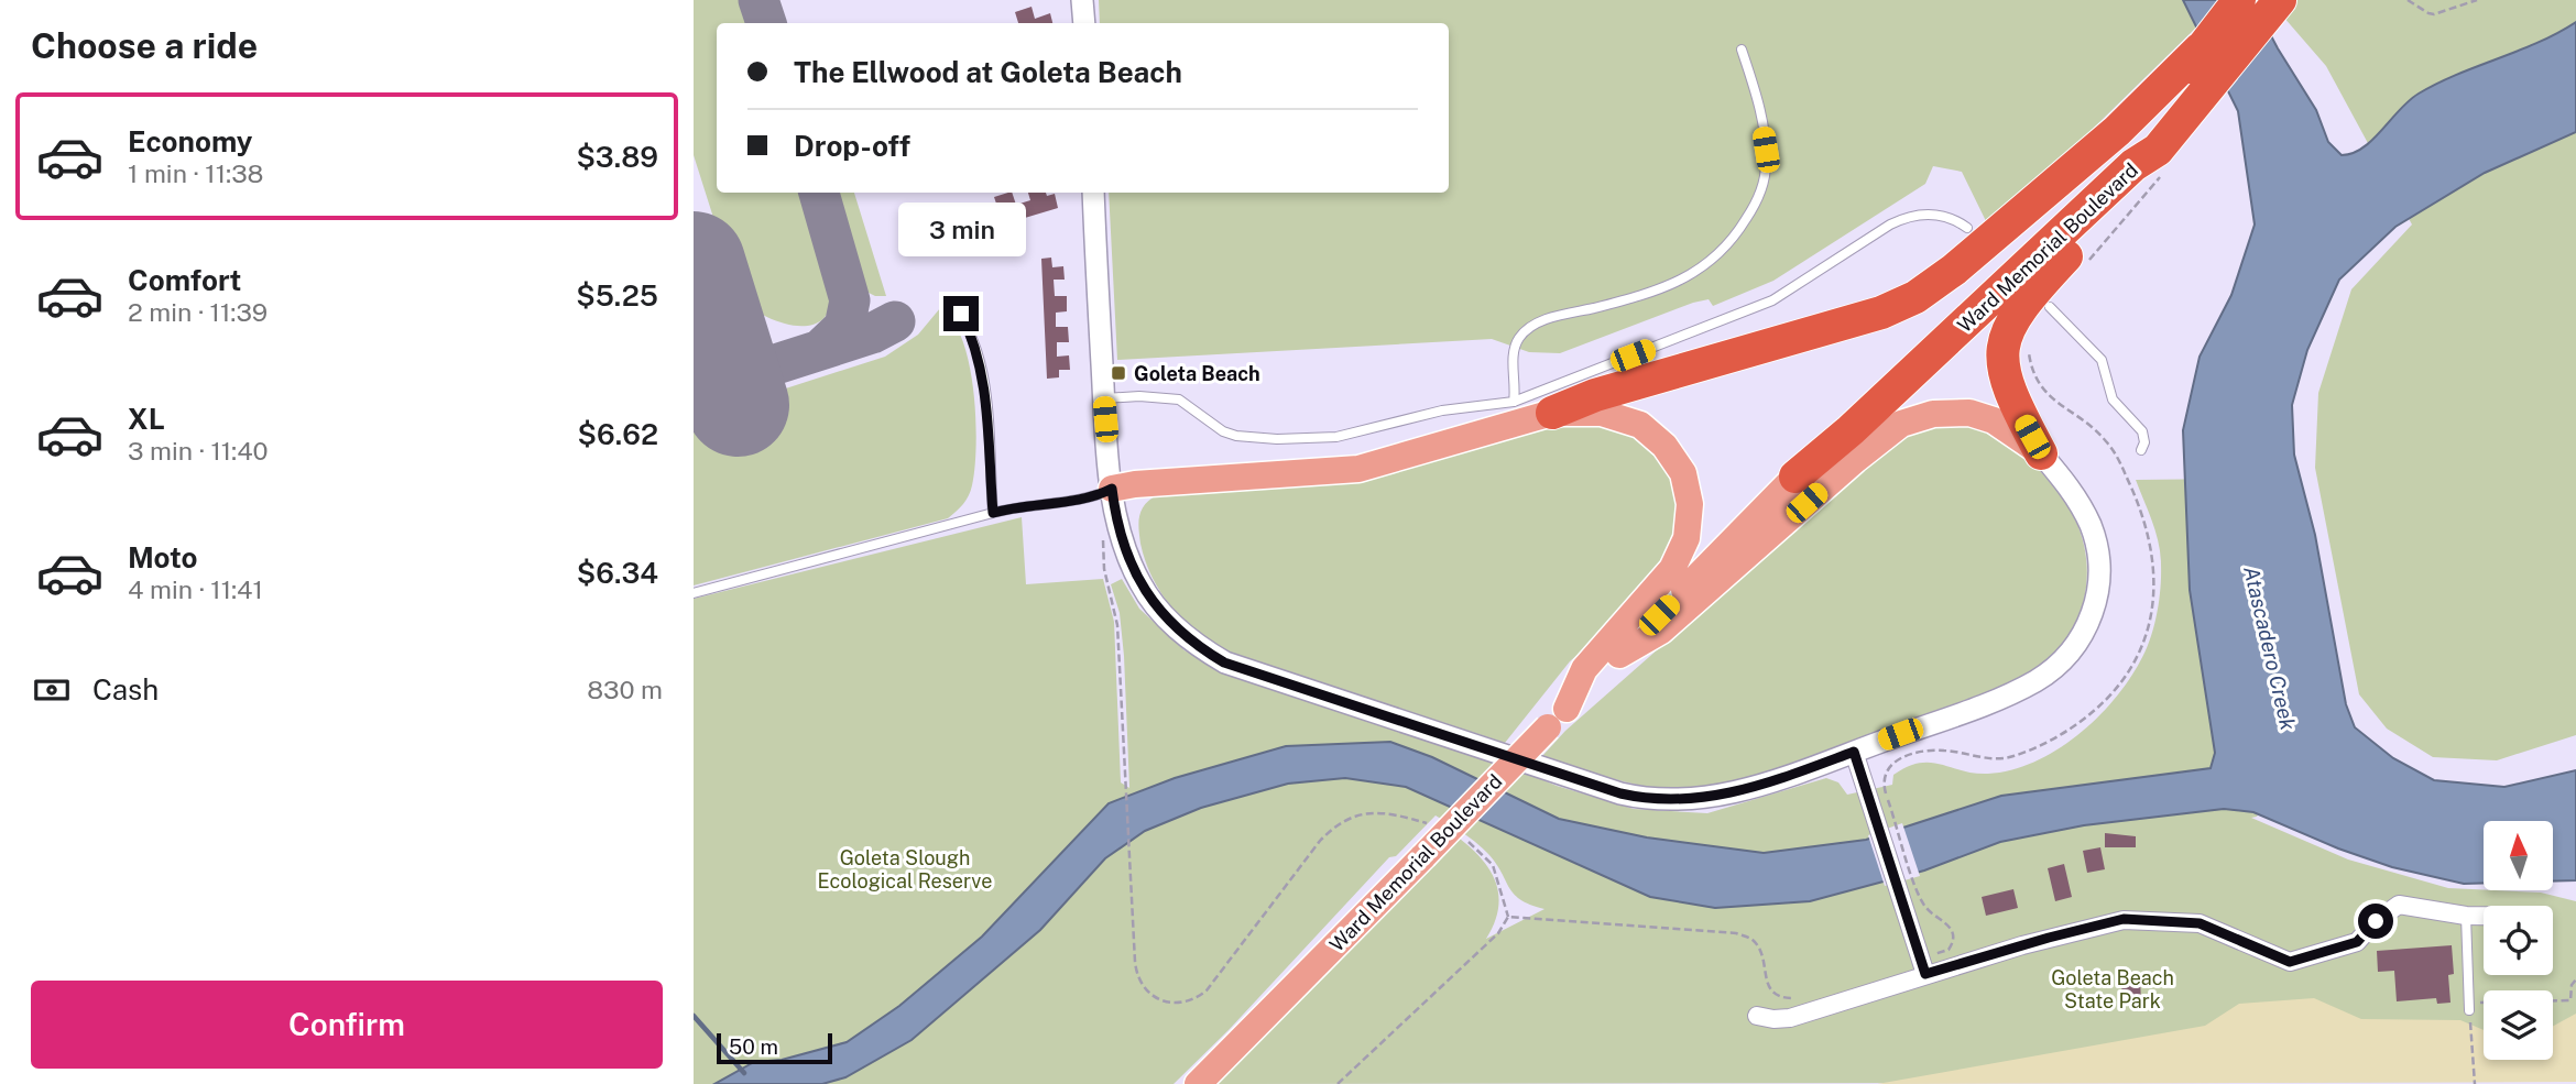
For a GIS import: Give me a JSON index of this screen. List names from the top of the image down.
{
  "streets": {
    "highway": ["Ward Memorial Boulevard"]
  },
  "water": ["Atascadero Creek"],
  "parks": ["Goleta Slough Ecological Reserve", "Goleta Beach State Park"],
  "places": {
    "transit": ["Goleta Beach"]
  },
  "scale_bar": "50 m",
  "north": "top",
  "page": {
    "heading": "Choose a ride",
    "banner": ["The Ellwood at Goleta Beach", "Drop-off"],
    "list": [
      {
        "name": "Economy",
        "note": "1 min · 11:38",
        "value": "$3.89"
      },
      {
        "name": "Comfort",
        "note": "2 min · 11:39",
        "value": "$5.25"
      },
      {
        "name": "XL",
        "note": "3 min · 11:40",
        "value": "$6.62"
      },
      {
        "name": "Moto",
        "note": "4 min · 11:41",
        "value": "$6.34"
      }
    ],
    "bubble": "3 min",
    "pay": ["Cash", "830 m"],
    "buttons": "Confirm",
    "scale": "50 m"
  }
}
